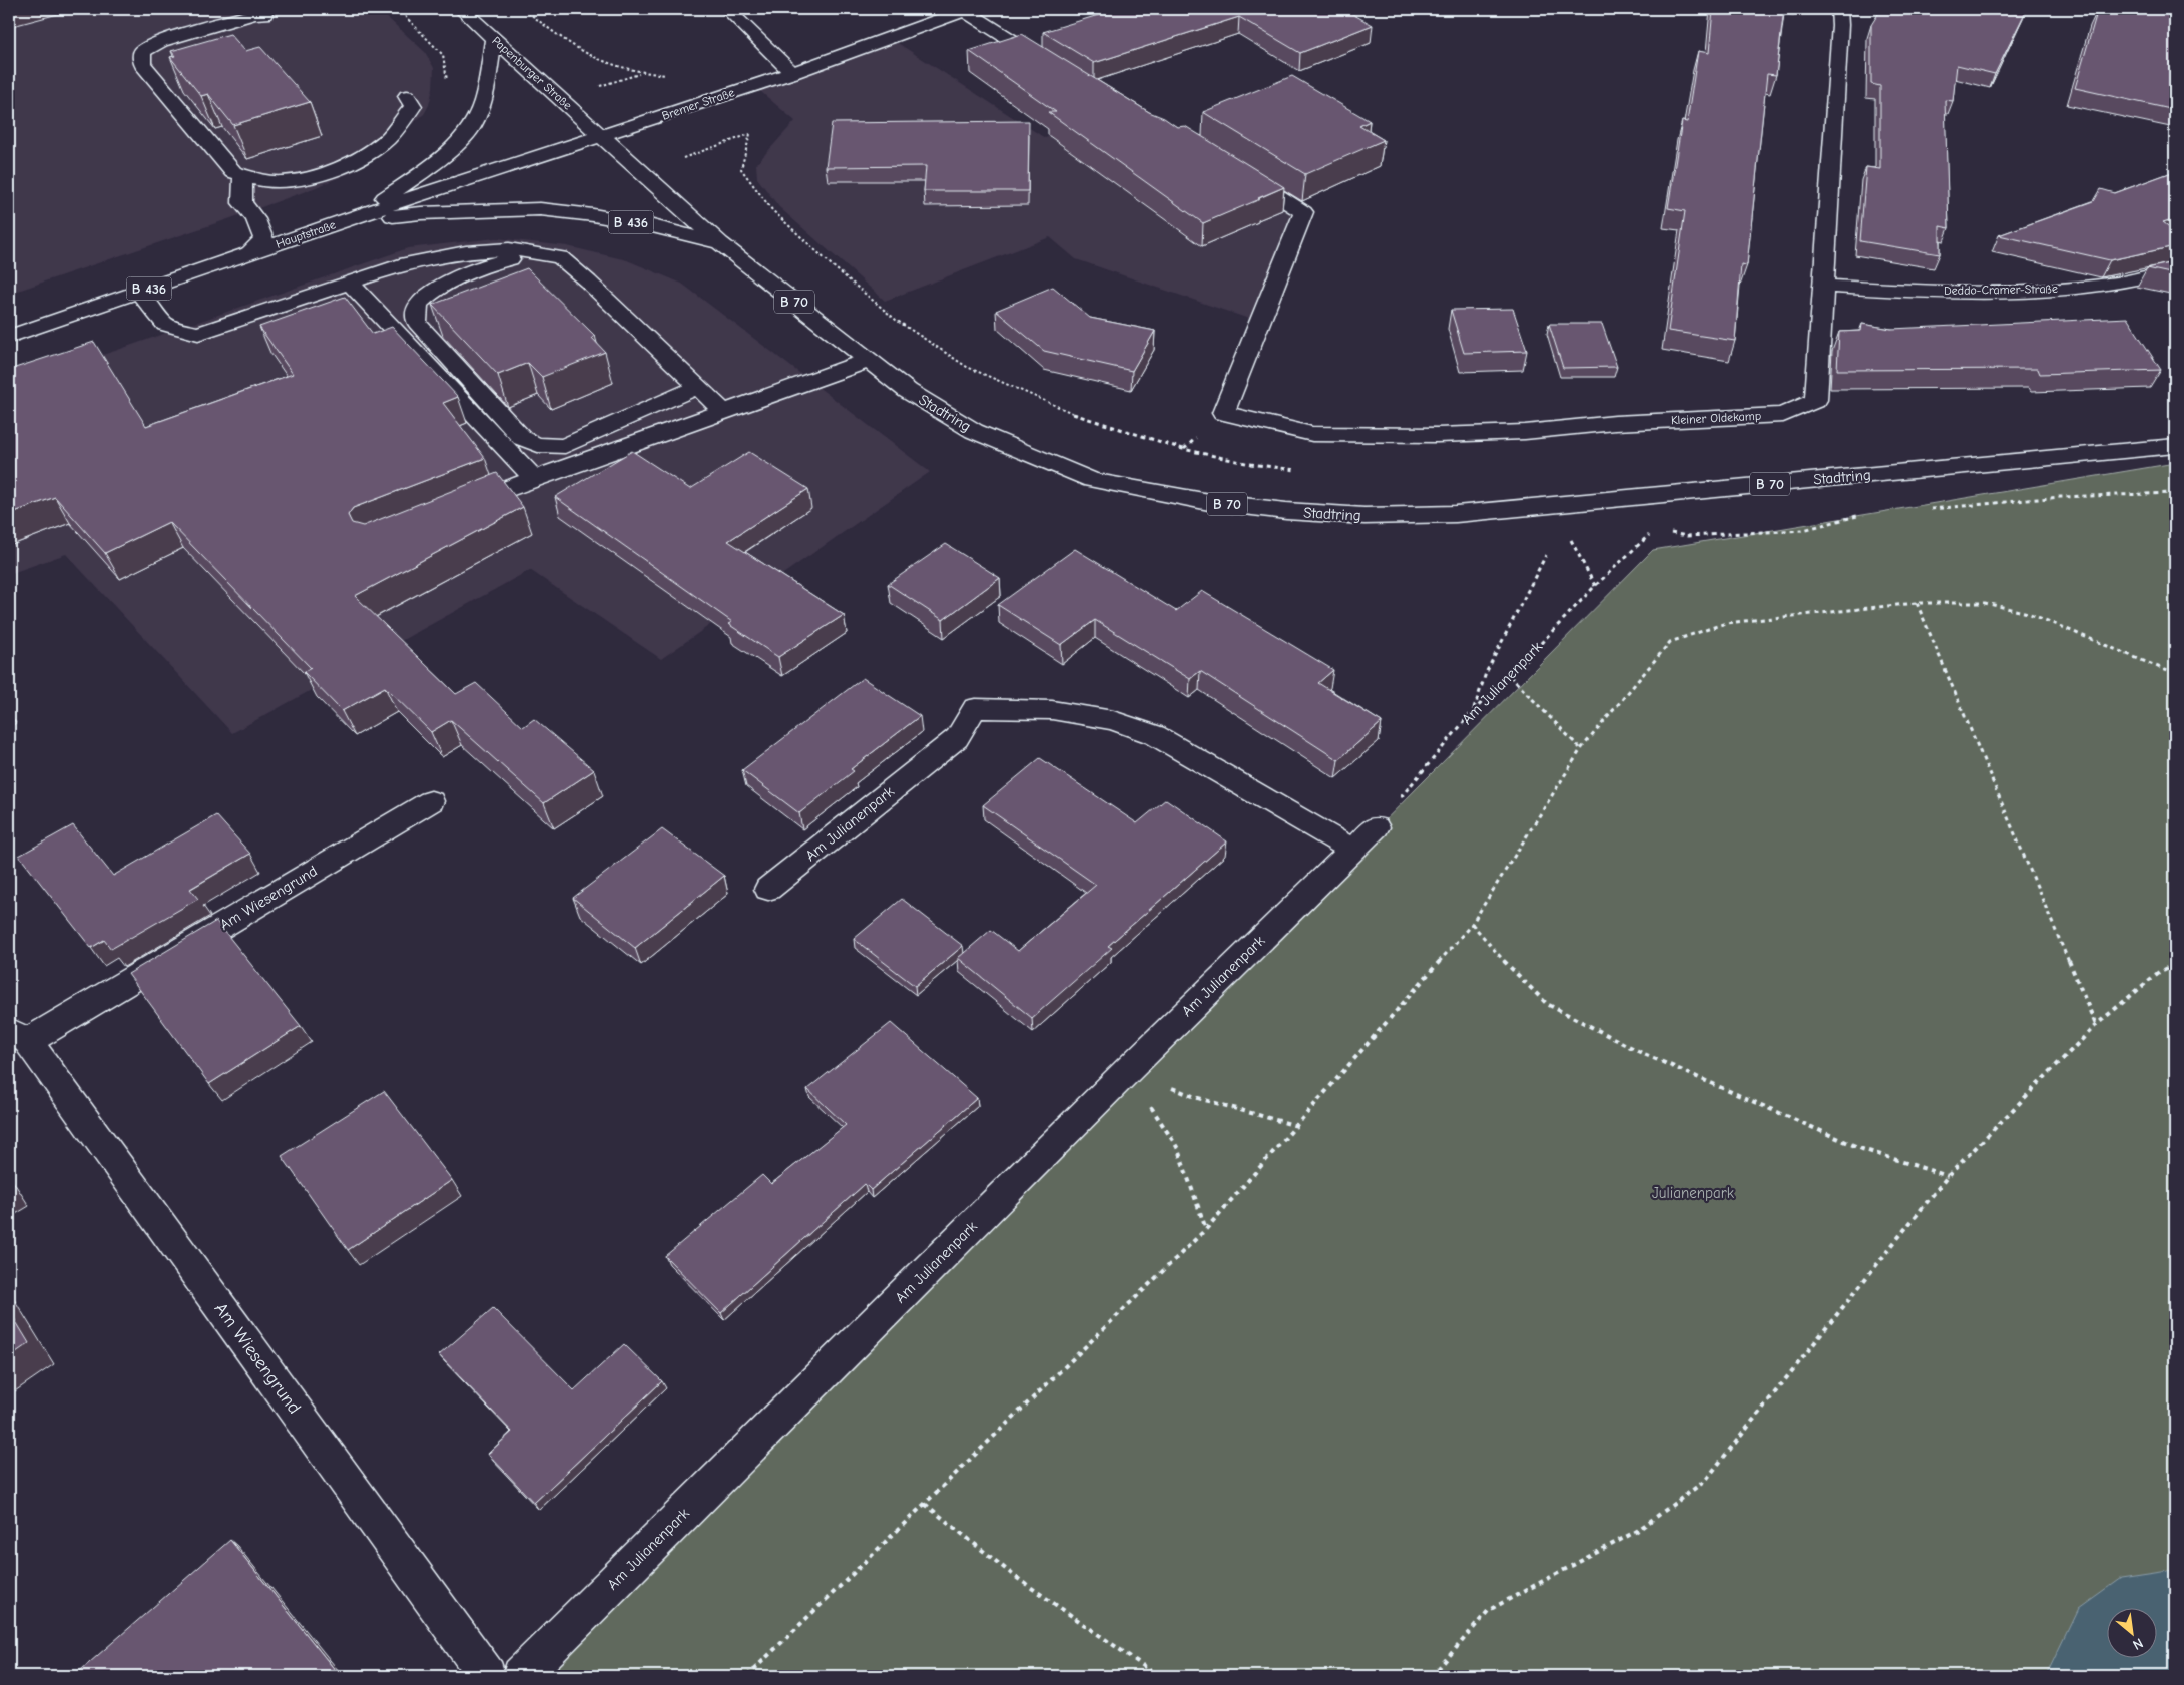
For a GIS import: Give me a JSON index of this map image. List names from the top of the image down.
{
  "streets": {
    "main road": [
      "Papenburger Straße",
      "Bremer Straße",
      "B 436",
      "Hauptstraße",
      "Deddo-Cramer-Straße",
      "B 70",
      "Stadtring",
      "Kleiner Oldekamp",
      "Am Julianenpark",
      "Am Wiesengrund"
    ]
  },
  "crossings": [
    ["Papenburger Straße", "Bremer Straße"],
    ["Papenburger Straße", "Hauptstraße"],
    ["Papenburger Straße", "Stadtring"],
    ["Bremer Straße", "Hauptstraße"],
    ["Bremer Straße", "Stadtring"],
    ["B 436", "Hauptstraße"],
    ["B 436", "Stadtring"],
    ["Hauptstraße", "Stadtring"],
    ["Deddo-Cramer-Straße", "Kleiner Oldekamp"]
  ],
  "parks": ["Julianenpark"],
  "north": "bottom right"
}
